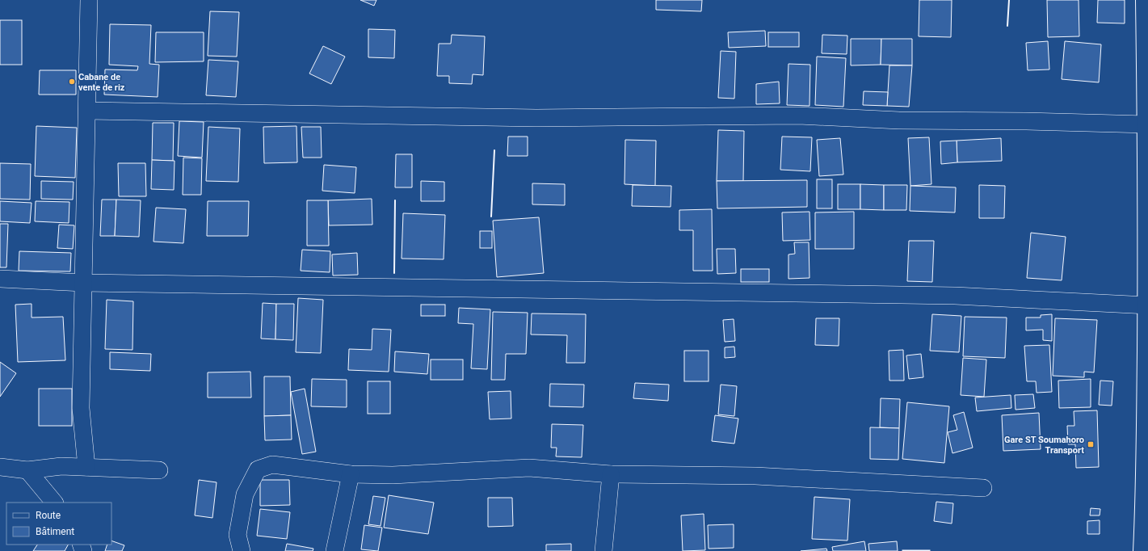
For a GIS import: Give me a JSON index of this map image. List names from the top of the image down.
{
  "places": {
    "other": ["Cabane de vente de riz"],
    "transit": ["Gare ST Soumahoro Transport"]
  },
  "legend": ["Route", "Bâtiment"]
}
